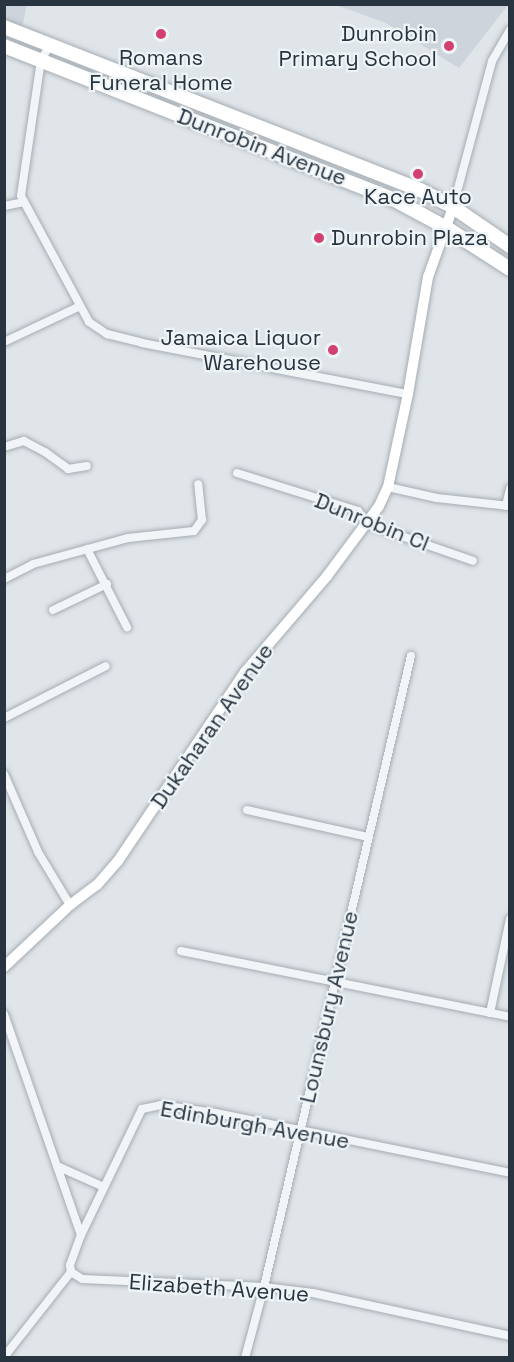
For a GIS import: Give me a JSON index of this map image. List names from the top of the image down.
{
  "streets": {
    "highway": ["Dunrobin Avenue"],
    "street": [
      "Dunrobin Cl",
      "Dukaharan Avenue",
      "Lounsbury Avenue",
      "Edinburgh Avenue",
      "Elizabeth Avenue"
    ]
  },
  "crossings": [
    ["Dunrobin Avenue", "Dukaharan Avenue"],
    ["Dunrobin Cl", "Dukaharan Avenue"],
    ["Lounsbury Avenue", "Edinburgh Avenue"],
    ["Lounsbury Avenue", "Elizabeth Avenue"],
    ["Edinburgh Avenue", "Elizabeth Avenue"]
  ],
  "places": [
    "Romans Funeral Home",
    "Dunrobin Primary School",
    "Kace Auto",
    "Dunrobin Plaza",
    "Jamaica Liquor Warehouse"
  ]
}
